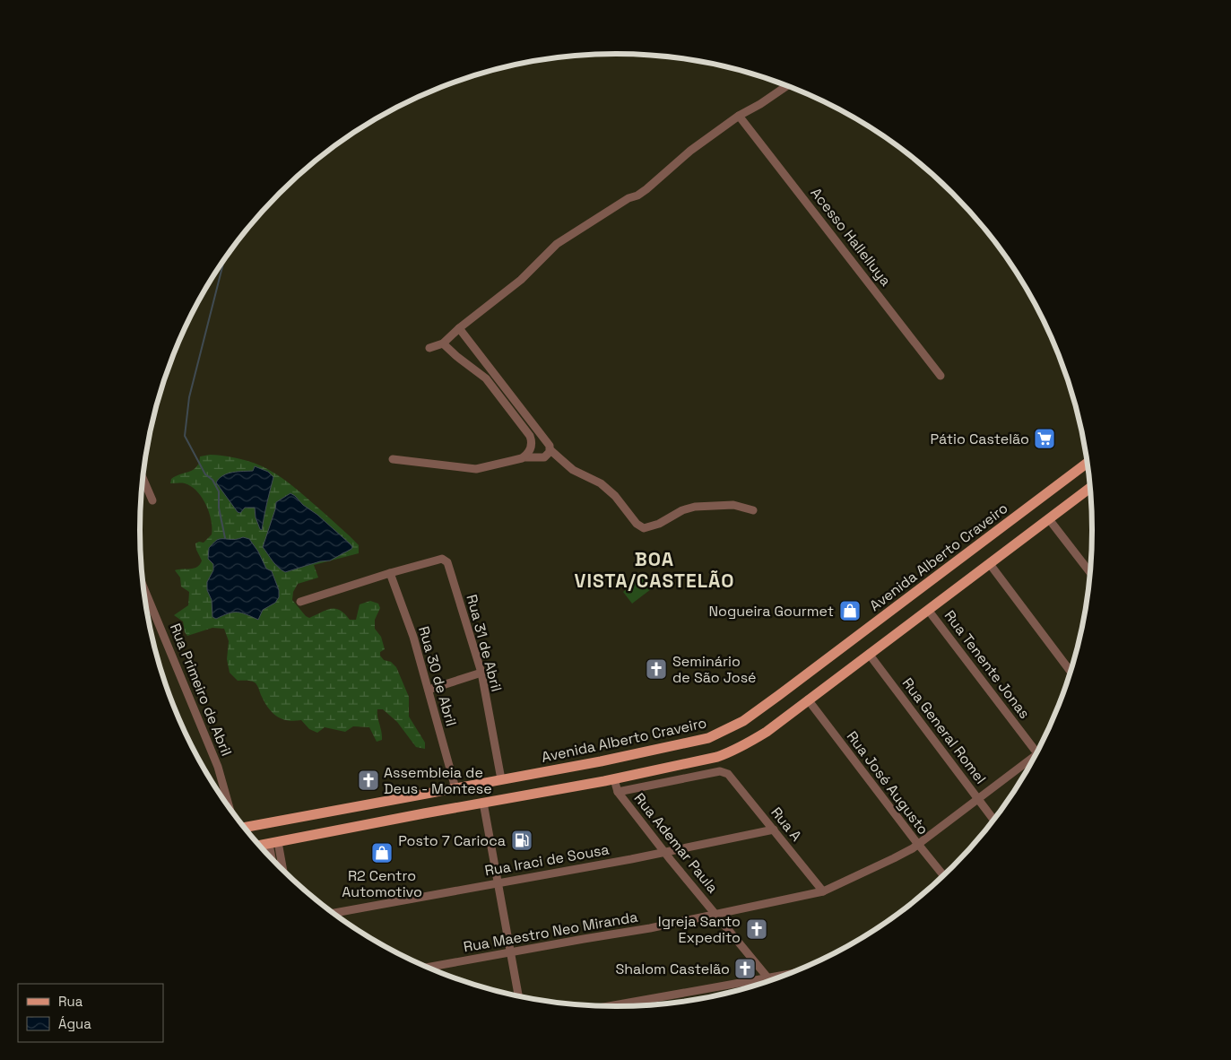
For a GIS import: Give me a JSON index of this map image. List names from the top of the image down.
{
  "streets": {
    "main road": ["Avenida Alberto Craveiro"],
    "street": [
      "Acesso Hallelluya",
      "Rua 31 de Abril",
      "Rua Tenente Jonas",
      "Rua 30 de Abril",
      "Rua Primeiro de Abril",
      "Rua General Romel",
      "Rua José Augusto",
      "Rua A",
      "Rua Ademar Paula",
      "Rua Iraci de Sousa",
      "Rua Maestro Neo Miranda"
    ]
  },
  "crossings": [
    ["Avenida Alberto Craveiro", "Rua 31 de Abril"],
    ["Avenida Alberto Craveiro", "Rua 30 de Abril"],
    ["Rua 31 de Abril", "Rua 30 de Abril"],
    ["Rua General Romel", "Rua Maestro Neo Miranda"],
    ["Rua José Augusto", "Rua Maestro Neo Miranda"],
    ["Rua A", "Rua Ademar Paula"],
    ["Rua A", "Rua Iraci de Sousa"],
    ["Rua A", "Rua Maestro Neo Miranda"],
    ["Rua Ademar Paula", "Rua Iraci de Sousa"],
    ["Rua Ademar Paula", "Rua Maestro Neo Miranda"]
  ],
  "districts": ["BOA VISTA/CASTELÃO"],
  "places": {
    "supermarket": ["Pátio Castelão"],
    "shop": ["Nogueira Gourmet", "R2 Centro Automotivo"],
    "church": [
      "Seminário de São José",
      "Assembleia de Deus - Montese",
      "Igreja Santo Expedito",
      "Shalom Castelão"
    ],
    "fuel station": ["Posto 7 Carioca"]
  },
  "legend": ["Rua", "Água"]
}
